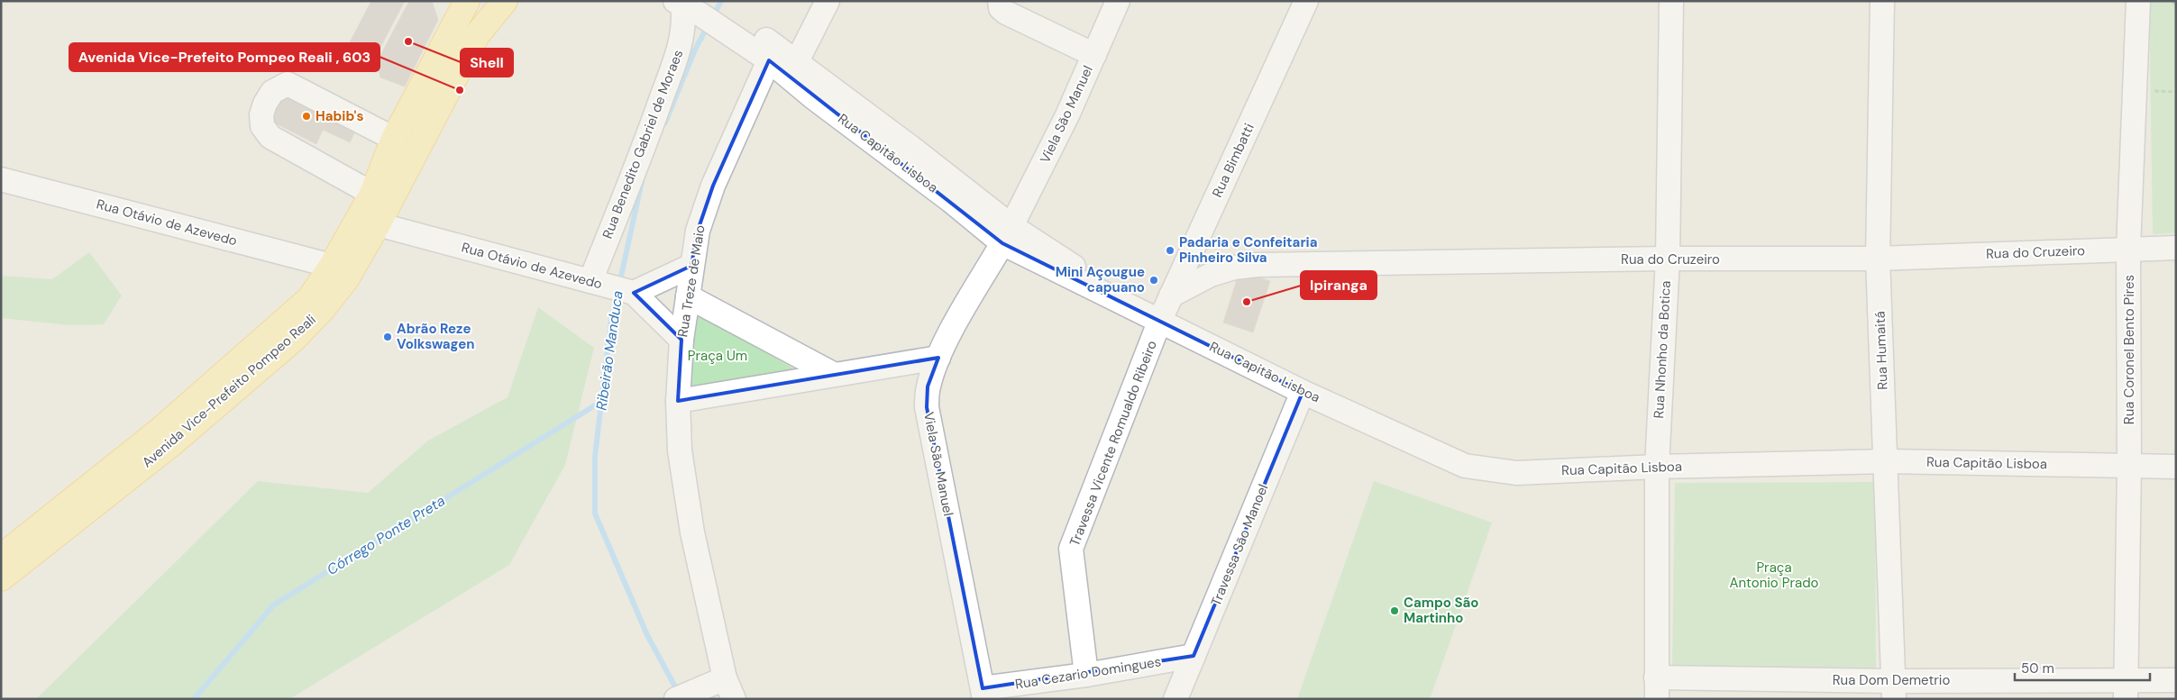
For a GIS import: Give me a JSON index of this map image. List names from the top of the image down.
{
  "streets": {
    "main road": ["Avenida Vice-Prefeito Pompeo Reali"],
    "street": [
      "Viela São Manuel",
      "Rua Benedito Gabriel de Moraes",
      "Rua Capitão Lisboa",
      "Rua Bimbatti",
      "Rua Otávio de Azevedo",
      "Rua do Cruzeiro",
      "Rua Treze de Maio",
      "Rua Nhonho da Botica",
      "Rua Coronel Bento Pires",
      "Rua Humaitá",
      "Travessa Vicente Romualdo Ribeiro",
      "Travessa São Manoel",
      "Rua Cezario Domingues",
      "Rua Dom Demetrio"
    ]
  },
  "crossings": [
    ["Viela São Manuel", "Rua Capitão Lisboa"],
    ["Viela São Manuel", "Rua Cezario Domingues"],
    ["Rua Benedito Gabriel de Moraes", "Rua Capitão Lisboa"],
    ["Rua Benedito Gabriel de Moraes", "Rua Otávio de Azevedo"],
    ["Rua Capitão Lisboa", "Rua Bimbatti"],
    ["Rua Capitão Lisboa", "Rua Treze de Maio"],
    ["Rua Capitão Lisboa", "Rua Nhonho da Botica"],
    ["Rua Capitão Lisboa", "Rua Coronel Bento Pires"],
    ["Rua Capitão Lisboa", "Rua Humaitá"],
    ["Rua Capitão Lisboa", "Travessa Vicente Romualdo Ribeiro"],
    ["Rua Capitão Lisboa", "Travessa São Manoel"],
    ["Rua Bimbatti", "Rua do Cruzeiro"],
    ["Rua Bimbatti", "Travessa Vicente Romualdo Ribeiro"],
    ["Rua Otávio de Azevedo", "Rua Treze de Maio"],
    ["Rua Otávio de Azevedo", "Avenida Vice-Prefeito Pompeo Reali"],
    ["Rua do Cruzeiro", "Rua Nhonho da Botica"],
    ["Rua do Cruzeiro", "Rua Coronel Bento Pires"],
    ["Rua do Cruzeiro", "Rua Humaitá"],
    ["Rua Nhonho da Botica", "Rua Dom Demetrio"],
    ["Rua Coronel Bento Pires", "Rua Dom Demetrio"],
    ["Rua Humaitá", "Rua Dom Demetrio"],
    ["Travessa Vicente Romualdo Ribeiro", "Rua Cezario Domingues"],
    ["Travessa São Manoel", "Rua Cezario Domingues"]
  ],
  "water": ["Ribeirão Manduca", "Córrego Ponte Preta"],
  "parks": ["Praça Um", "Praça Antonio Prado"],
  "places": [
    "Shell",
    "Avenida Vice-Prefeito Pompeo Reali , 603",
    "Habib's",
    "Padaria e Confeitaria Pinheiro Silva",
    "Mini Açougue capuano",
    "Ipiranga",
    "Abrão Reze Volkswagen",
    "Campo São Martinho"
  ],
  "scale_bar": "50 m"
}
